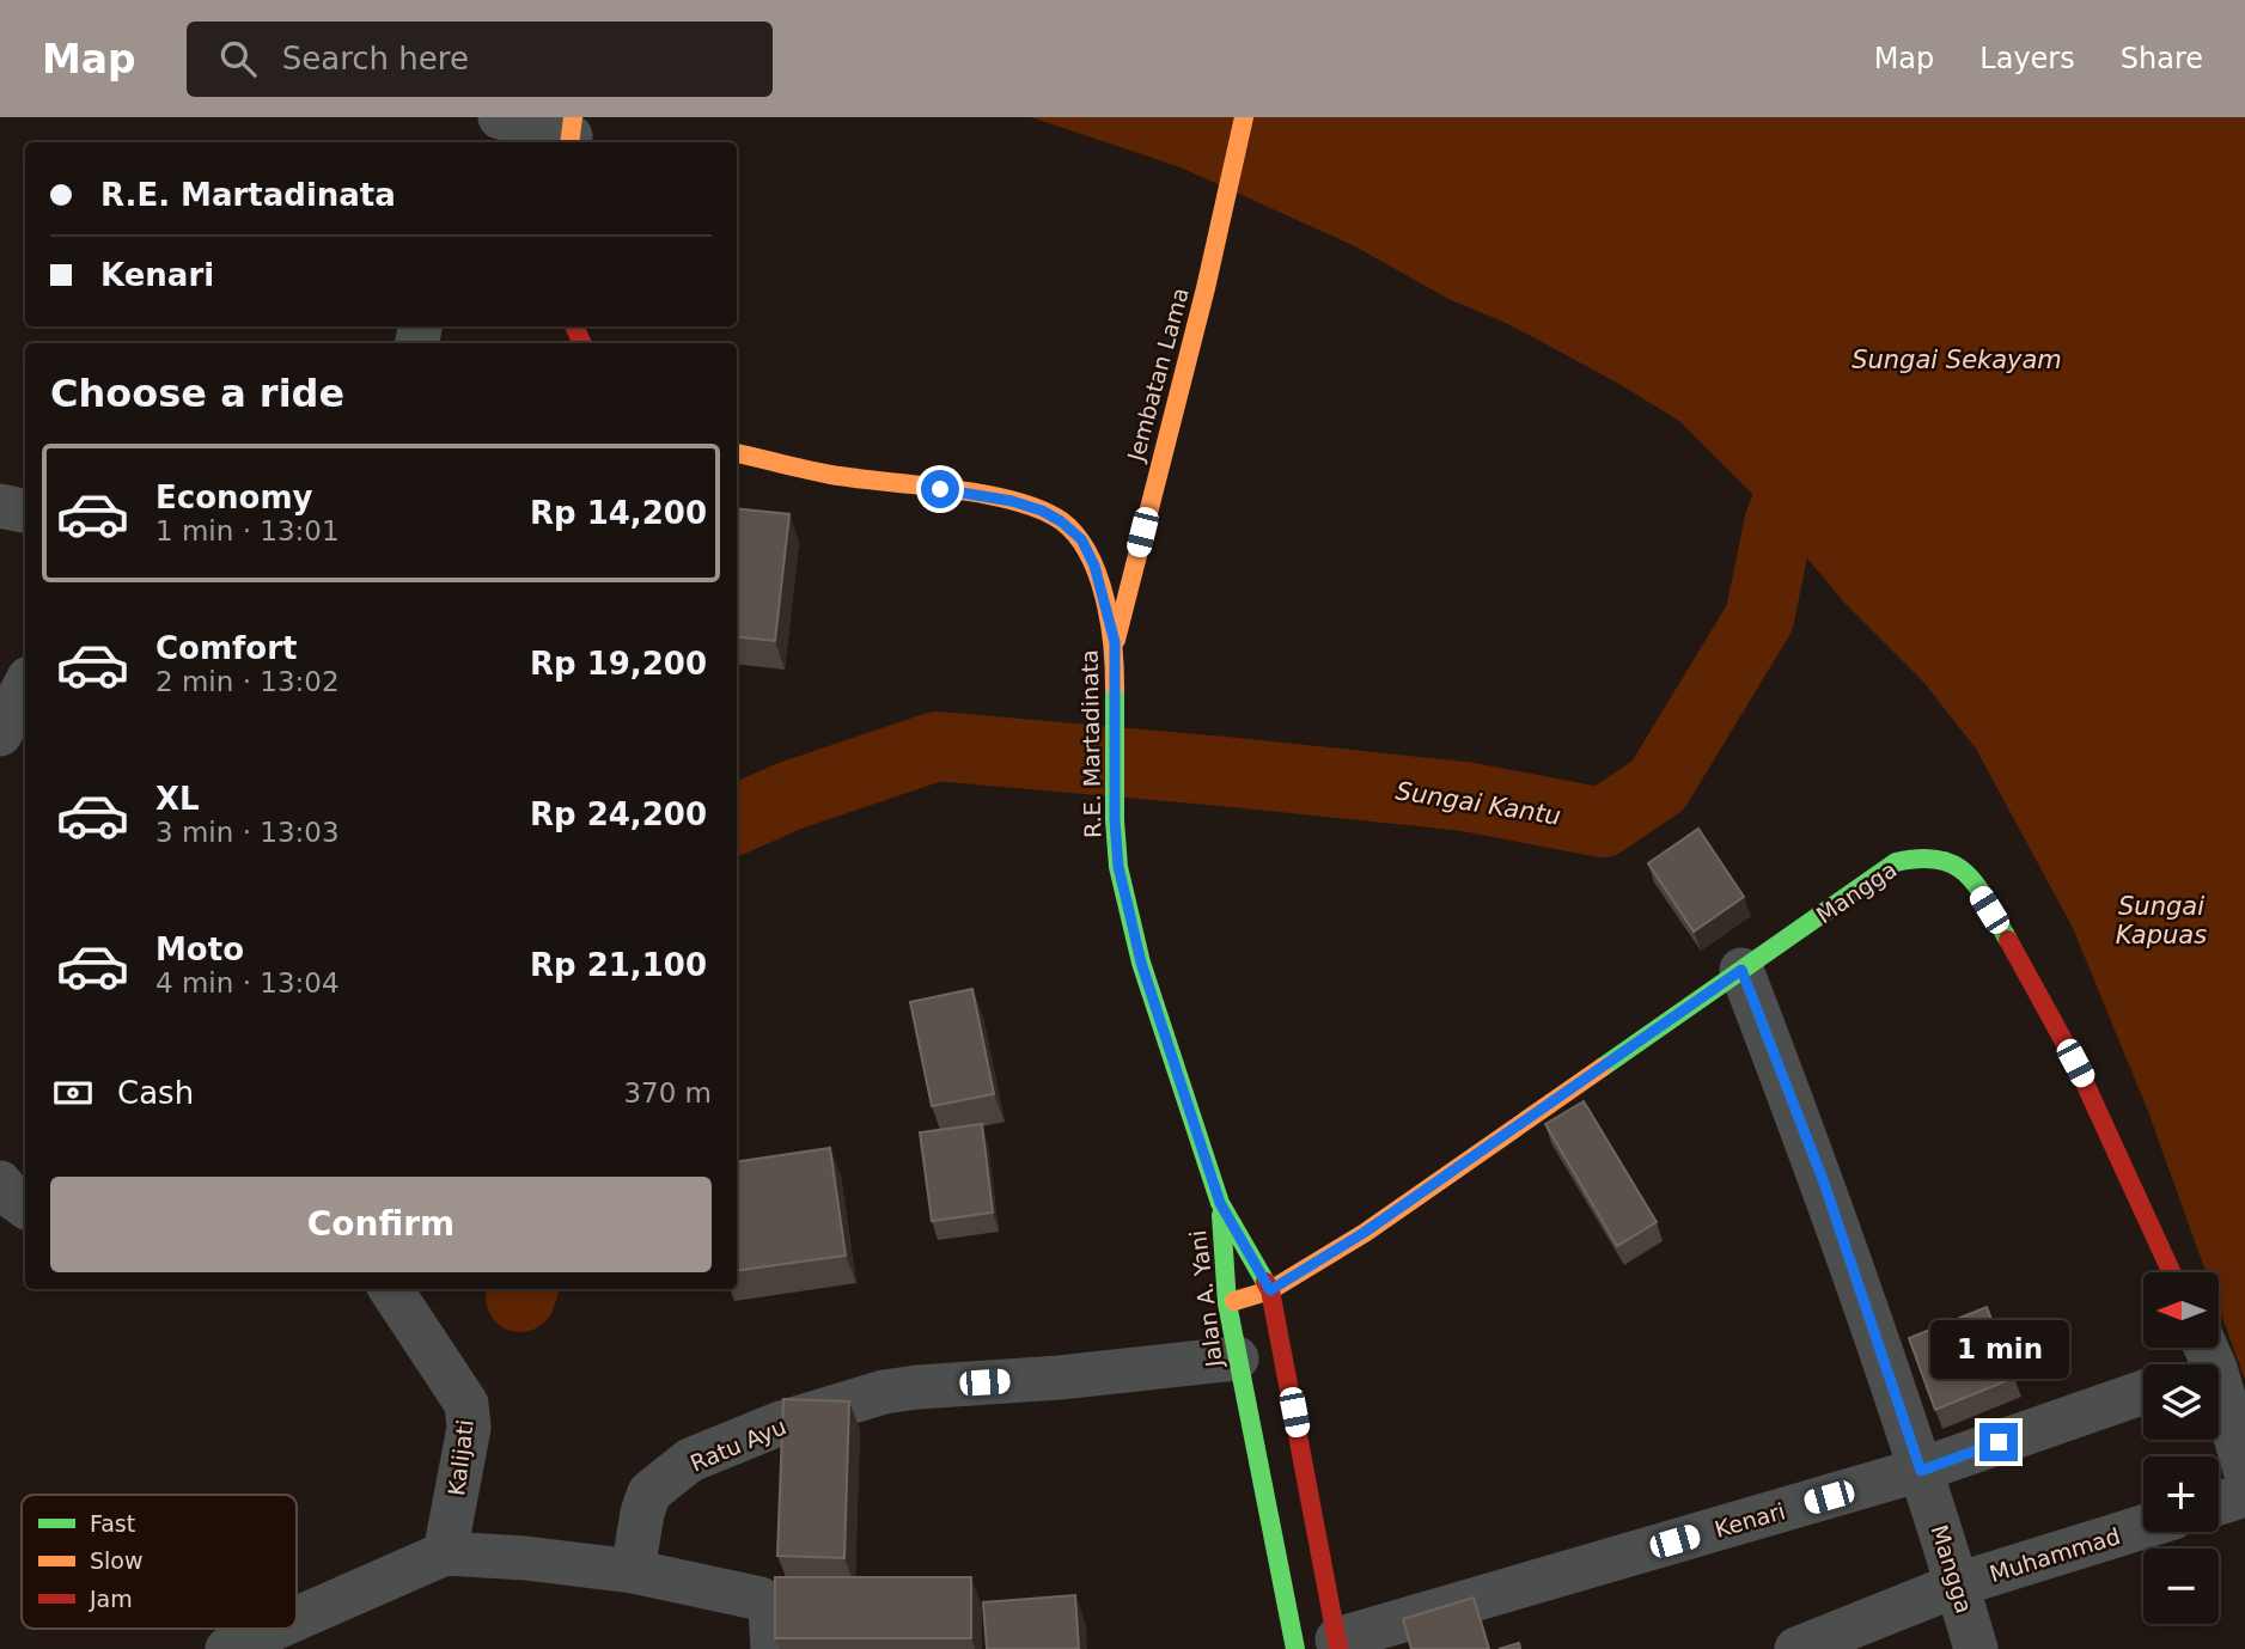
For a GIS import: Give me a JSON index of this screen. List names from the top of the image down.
{
  "streets": {
    "main road": [
      "Jembatan Lama",
      "R.E. Martadinata",
      "Mangga",
      "Jalan A. Yani"
    ],
    "street": [
      "Ratu Ayu",
      "Kalijati",
      "Kenari",
      "Muhammad"
    ]
  },
  "crossings": [
    ["Jembatan Lama", "R.E. Martadinata"],
    ["R.E. Martadinata", "Jalan A. Yani"],
    ["Mangga", "Jalan A. Yani"],
    ["Mangga", "Kenari"],
    ["Mangga", "Muhammad"],
    ["Jalan A. Yani", "Ratu Ayu"],
    ["Jalan A. Yani", "Kenari"]
  ],
  "water": ["Sungai Sekayam", "Sungai Kantu", "Sungai Kapuas"],
  "legend": ["Fast", "Slow", "Jam"],
  "north": "left",
  "page": {
    "header": "Map",
    "search": "Search here",
    "nav": ["Map", "Layers", "Share"],
    "banner": ["R.E. Martadinata", "Kenari"],
    "heading": "Choose a ride",
    "list": [
      {
        "name": "Economy",
        "note": "1 min · 13:01",
        "value": "Rp 14,200"
      },
      {
        "name": "Comfort",
        "note": "2 min · 13:02",
        "value": "Rp 19,200"
      },
      {
        "name": "XL",
        "note": "3 min · 13:03",
        "value": "Rp 24,200"
      },
      {
        "name": "Moto",
        "note": "4 min · 13:04",
        "value": "Rp 21,100"
      }
    ],
    "pay": ["Cash", "370 m"],
    "buttons": "Confirm",
    "map_buttons": ["+", "−"],
    "bubble": "1 min"
  }
}
